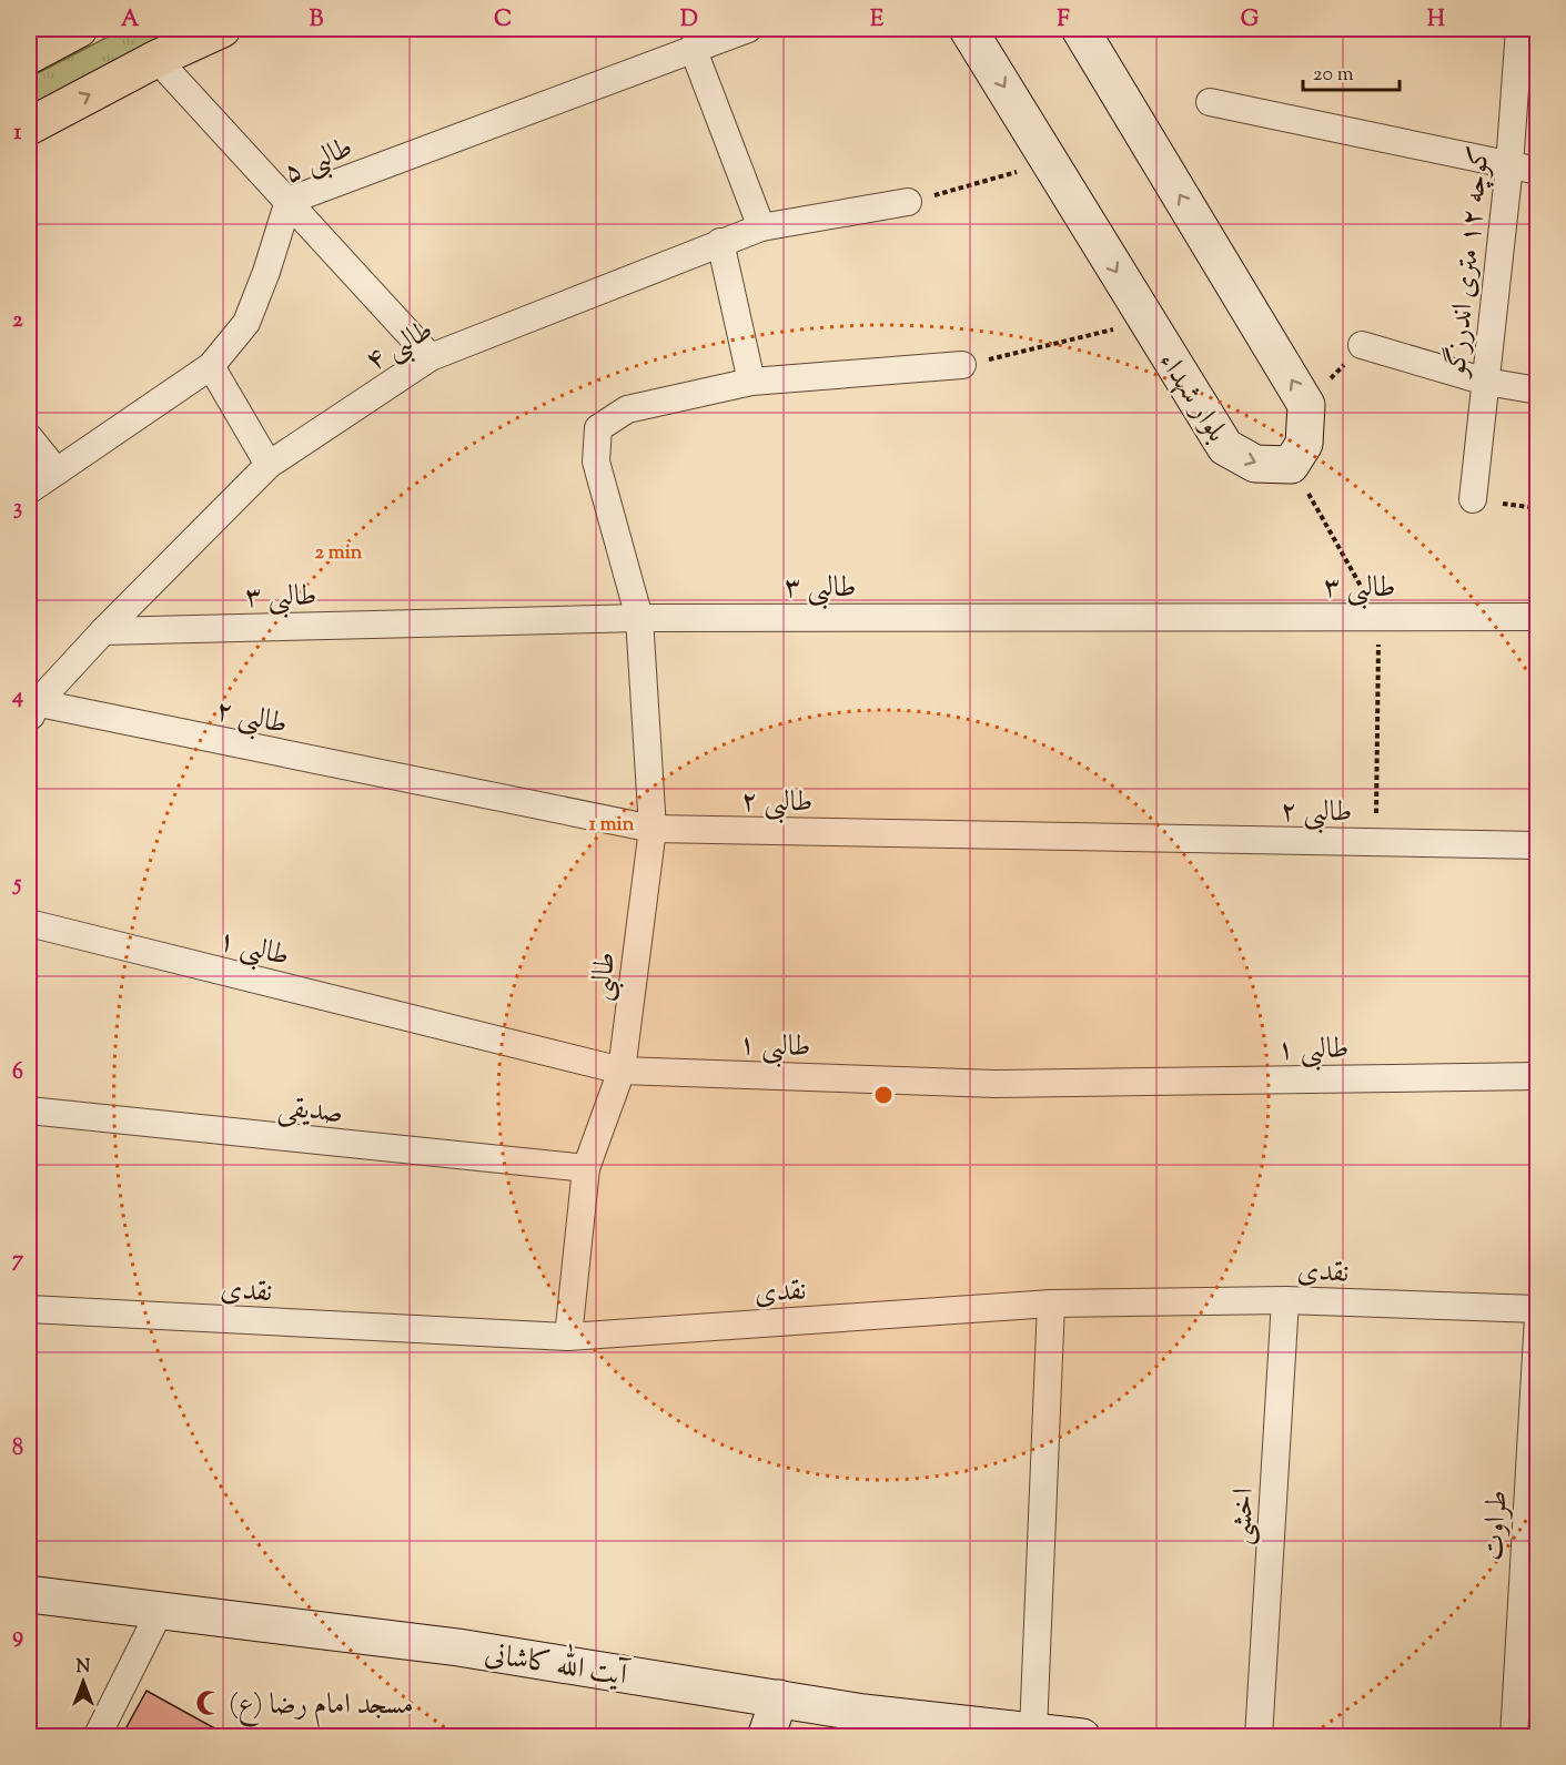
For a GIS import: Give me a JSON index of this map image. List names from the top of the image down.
{
  "streets": {
    "street": [
      "طالبی ۵",
      "کوچه ۱۲ متری اندرزگو",
      "طالبی ۴",
      "بلوار شهداء",
      "طالبی ۳",
      "طالبی ۲",
      "طالبی ۱",
      "طالبی",
      "صدیقی",
      "نقدی",
      "اخشی",
      "طراوت",
      "آیت الله کاشانی"
    ]
  },
  "crossings": [
    ["طالبی ۴", "طالبی ۳"],
    ["طالبی ۴", "طالبی ۲"],
    ["طالبی ۳", "طالبی"],
    ["طالبی ۲", "طالبی"],
    ["طالبی ۱", "طالبی"],
    ["طالبی", "صدیقی"],
    ["طالبی", "نقدی"],
    ["نقدی", "اخشی"]
  ],
  "places": {
    "mosque": ["مسجد امام رضا (ع)"]
  },
  "scale_bar": "20 m",
  "north": "top",
  "grid": {
    "columns": [
      "A",
      "B",
      "C",
      "D",
      "E",
      "F",
      "G",
      "H"
    ],
    "rows": [
      "1",
      "2",
      "3",
      "4",
      "5",
      "6",
      "7",
      "8",
      "9"
    ]
  },
  "rings": ["2 min", "1 min"]
}
